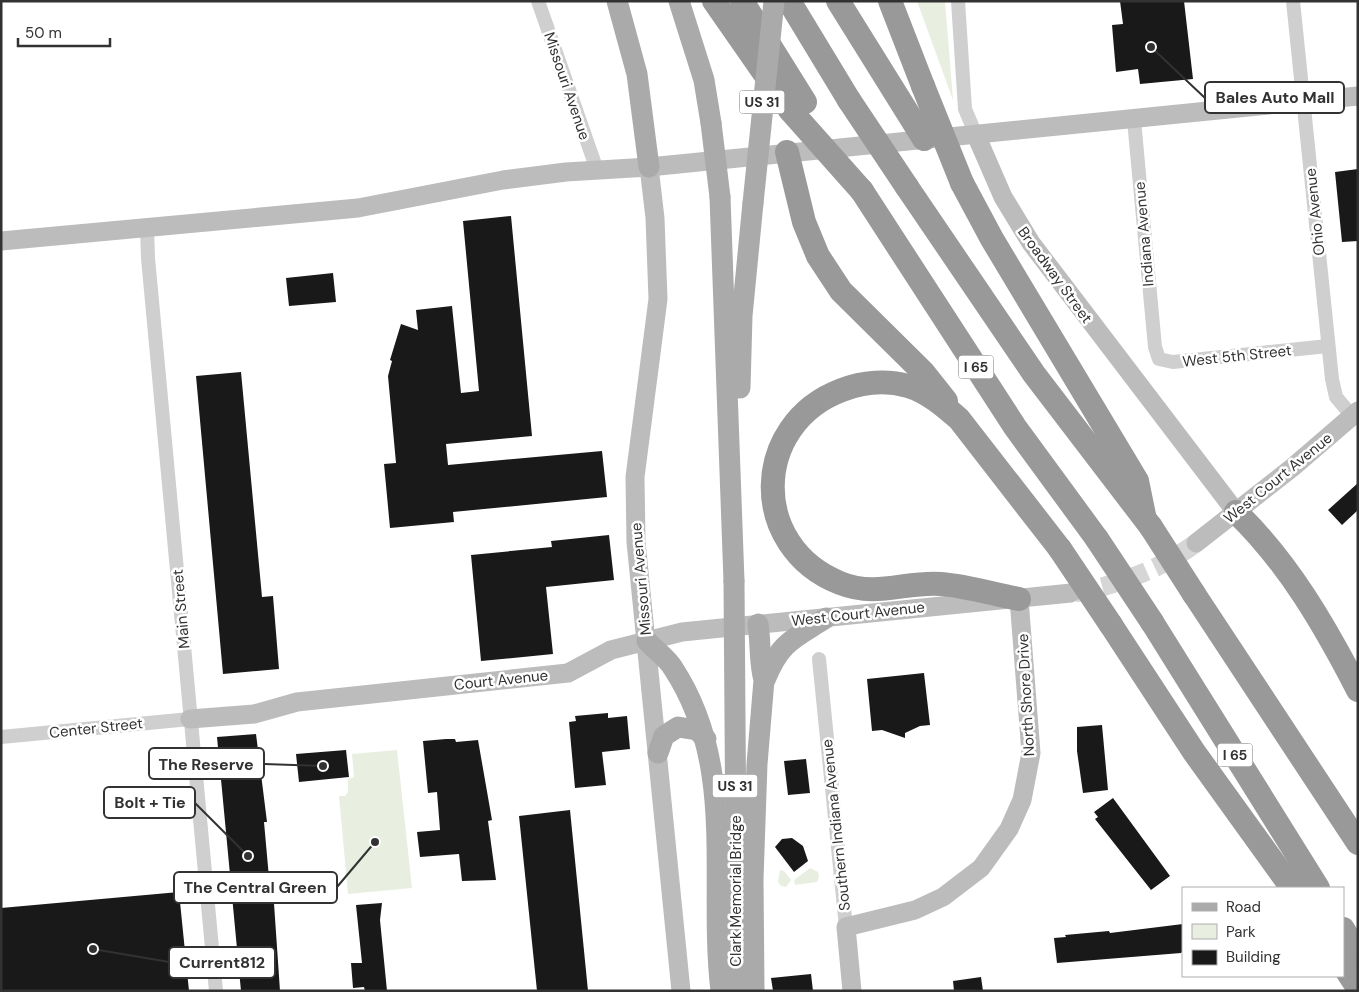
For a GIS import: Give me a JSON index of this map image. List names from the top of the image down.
{
  "streets": {
    "highway": ["I 65"],
    "main road": ["US 31", "Clark Memorial Bridge"],
    "street": [
      "Missouri Avenue",
      "Ohio Avenue",
      "Indiana Avenue",
      "Broadway Street",
      "West 5th Street",
      "West Court Avenue",
      "Main Street",
      "Court Avenue",
      "North Shore Drive",
      "Center Street",
      "Southern Indiana Avenue"
    ]
  },
  "crossings": [
    ["Missouri Avenue", "West Court Avenue"],
    ["Missouri Avenue", "Court Avenue"],
    ["US 31", "Clark Memorial Bridge"],
    ["Ohio Avenue", "West 5th Street"],
    ["Ohio Avenue", "West Court Avenue"],
    ["Indiana Avenue", "West 5th Street"],
    ["Broadway Street", "West Court Avenue"],
    ["West Court Avenue", "Court Avenue"],
    ["West Court Avenue", "North Shore Drive"],
    ["Main Street", "Court Avenue"],
    ["Main Street", "Center Street"],
    ["Court Avenue", "Center Street"],
    ["North Shore Drive", "Southern Indiana Avenue"]
  ],
  "places": [
    "Bales Auto Mall",
    "The Reserve",
    "The Central Green",
    "Bolt + Tie",
    "Current812"
  ],
  "legend": ["Road", "Park", "Building"],
  "scale_bar": "50 m"
}
